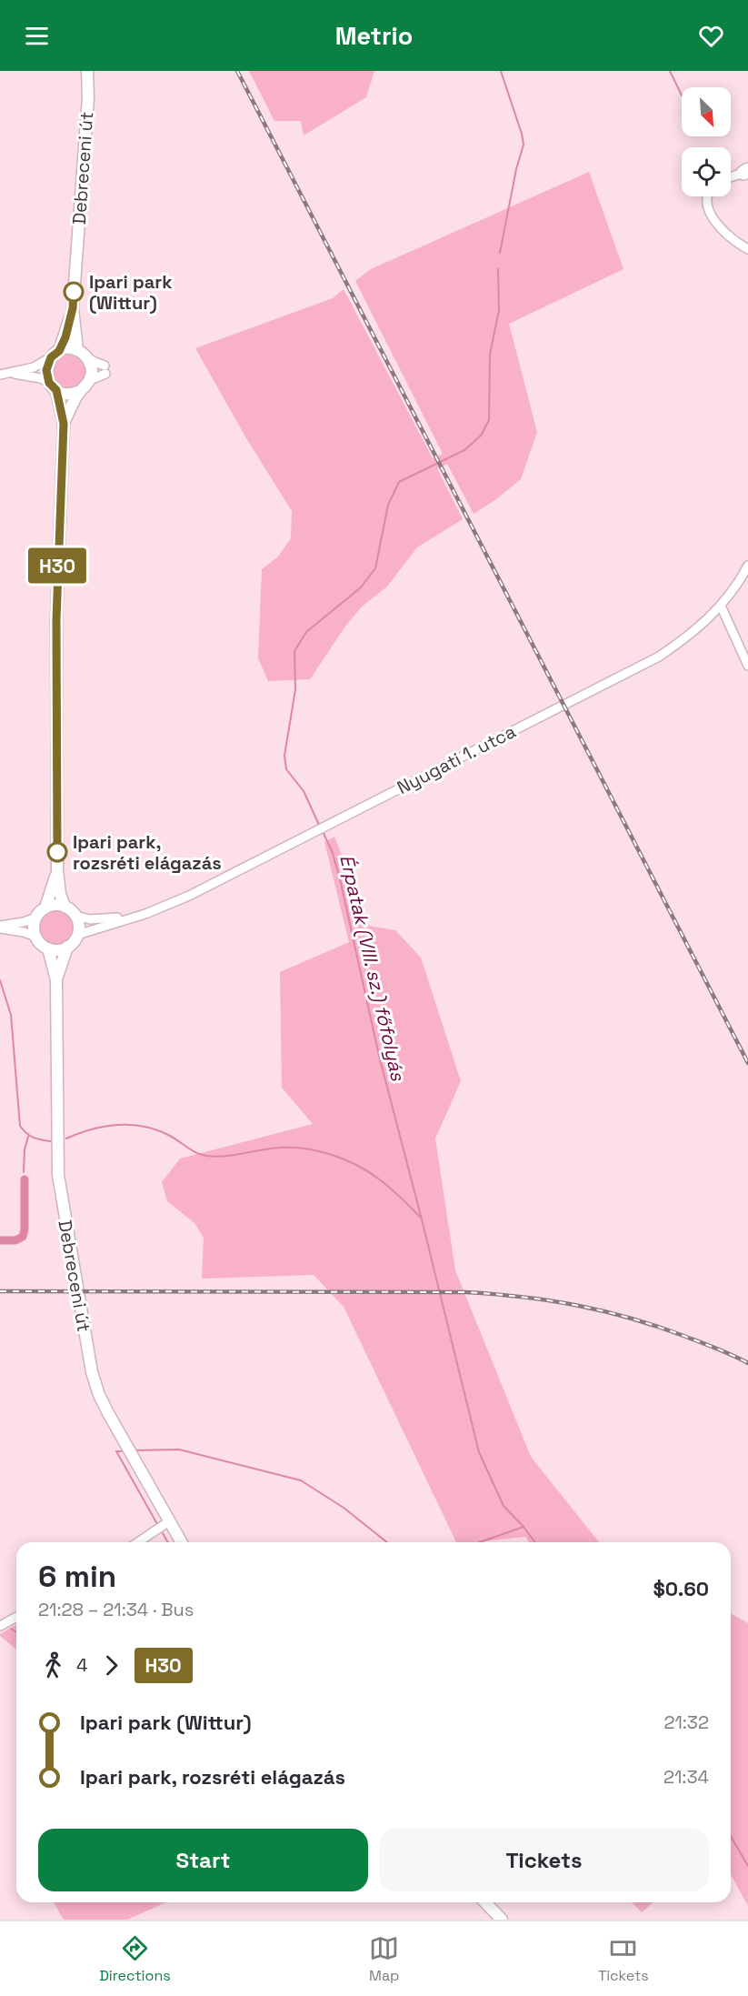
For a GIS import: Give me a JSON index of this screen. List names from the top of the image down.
{
  "streets": {
    "street": ["Debreceni út", "Nyugati 1. utca"]
  },
  "water": ["Érpatak (VIII. sz.) főfolyás"],
  "places": ["Ipari park (Wittur)", "Ipari park, rozsréti elágazás"],
  "lines": ["bus line H30"],
  "north": "bottom right",
  "page": {
    "header": "Metrio",
    "on_map": "H30",
    "heading": ["6 min", "21:28 – 21:34 · Bus", "$0.60"],
    "legs": ["4", "H30"],
    "list": [
      {
        "name": "Ipari park (Wittur)",
        "value": "21:32"
      },
      {
        "name": "Ipari park, rozsréti elágazás",
        "value": "21:34"
      }
    ],
    "buttons": ["Start", "Tickets"],
    "tabs": ["Directions", "Map", "Tickets"]
  }
}
